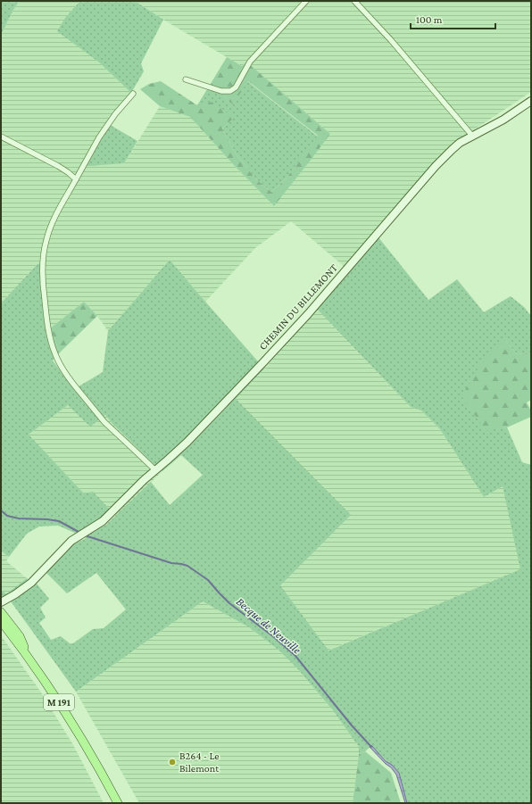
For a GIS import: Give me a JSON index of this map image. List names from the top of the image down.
{
  "streets": {
    "main road": ["M 191"],
    "street": ["CHEMIN DU BILLEMONT"]
  },
  "water": ["Becque de Neuville"],
  "places": ["B264 - Le Bilemont"],
  "scale_bar": "100 m"
}
